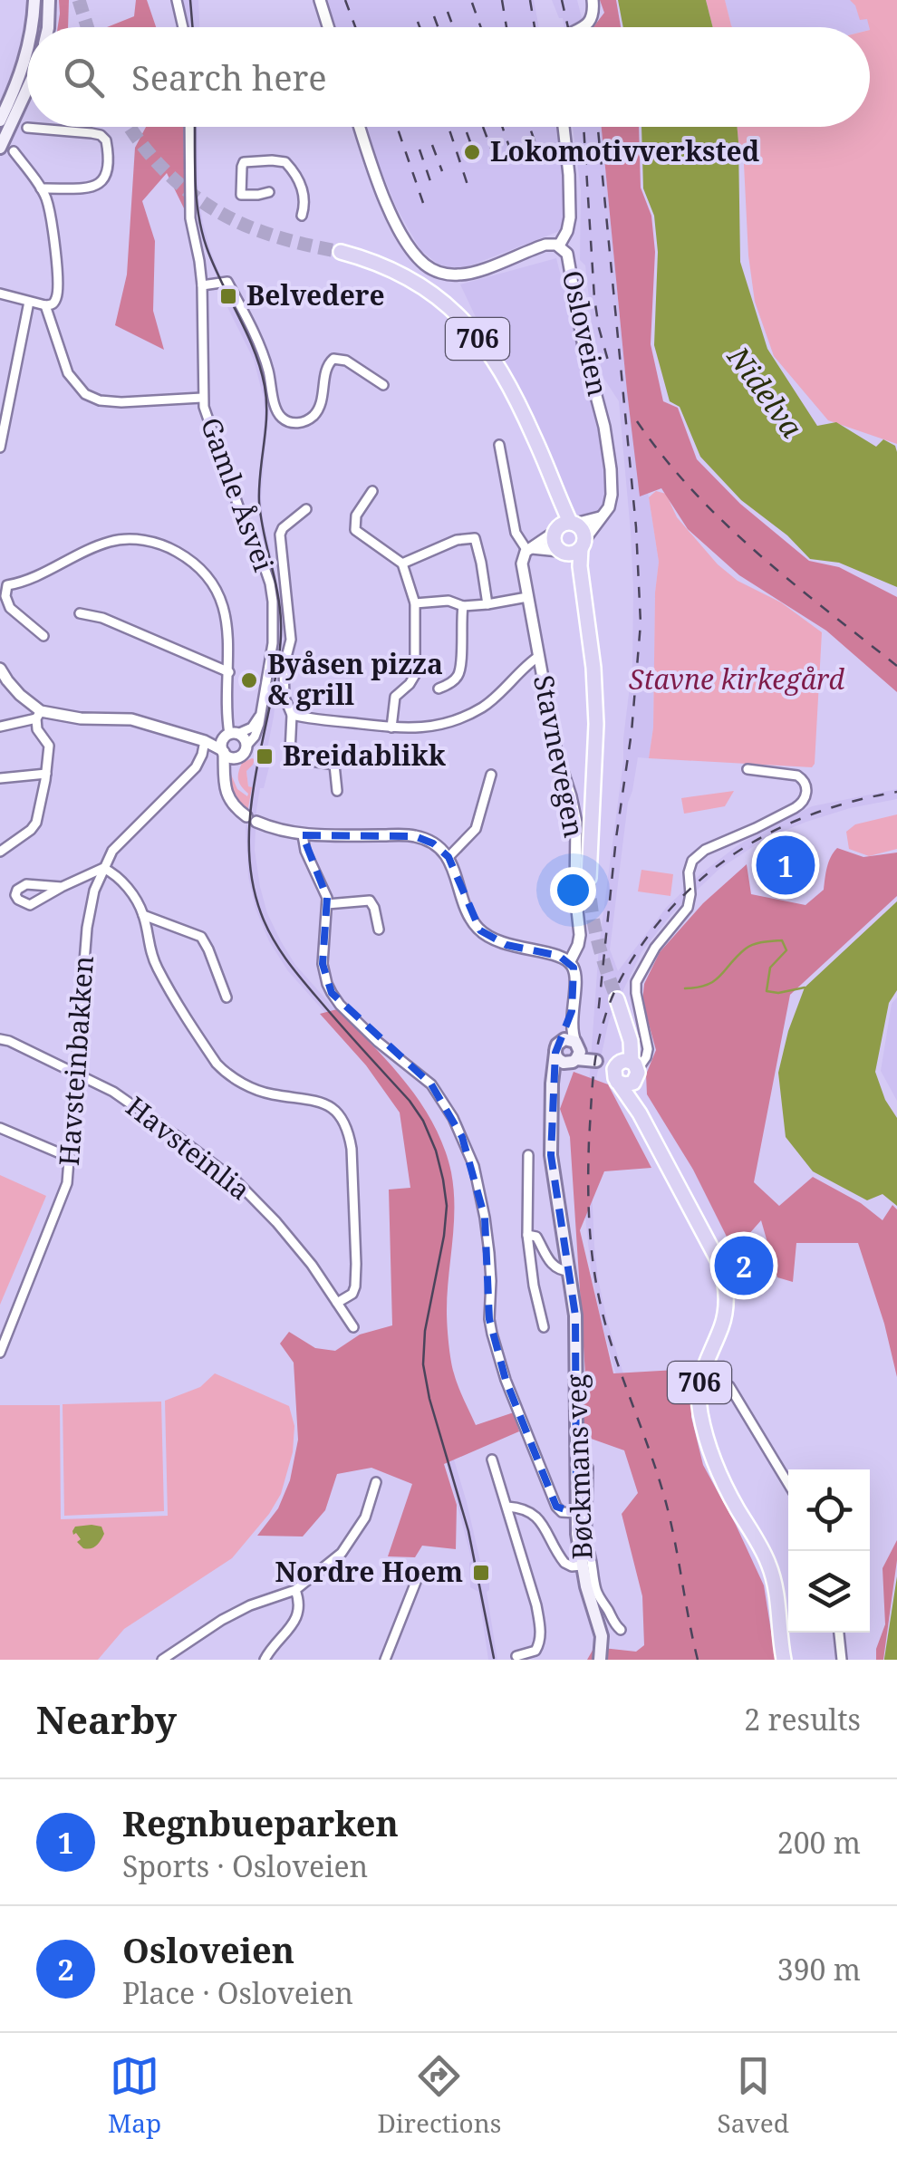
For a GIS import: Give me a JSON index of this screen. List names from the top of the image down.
{
  "streets": {
    "highway": ["706"],
    "main road": ["Bøckmans veg"],
    "street": [
      "Osloveien",
      "Gamle Åsvei",
      "Stavnevegen",
      "Havsteinbakken",
      "Havsteinlia"
    ]
  },
  "crossings": [
    ["Havsteinbakken", "Havsteinlia"]
  ],
  "water": ["Nidelva"],
  "parks": ["Stavne kirkegård"],
  "places": {
    "other": ["Lokomotivverksted", "Byåsen pizza & grill"],
    "transit": ["Belvedere", "Breidablikk", "Nordre Hoem"]
  },
  "page": {
    "search": "Search here",
    "pins": ["1", "2"],
    "heading": ["Nearby", "2 results"],
    "list": [
      {
        "mark": "1",
        "name": "Regnbueparken",
        "note": "Sports · Osloveien",
        "value": "200 m"
      },
      {
        "mark": "2",
        "name": "Osloveien",
        "note": "Place · Osloveien",
        "value": "390 m"
      }
    ],
    "nav": ["Map", "Directions", "Saved"]
  }
}
